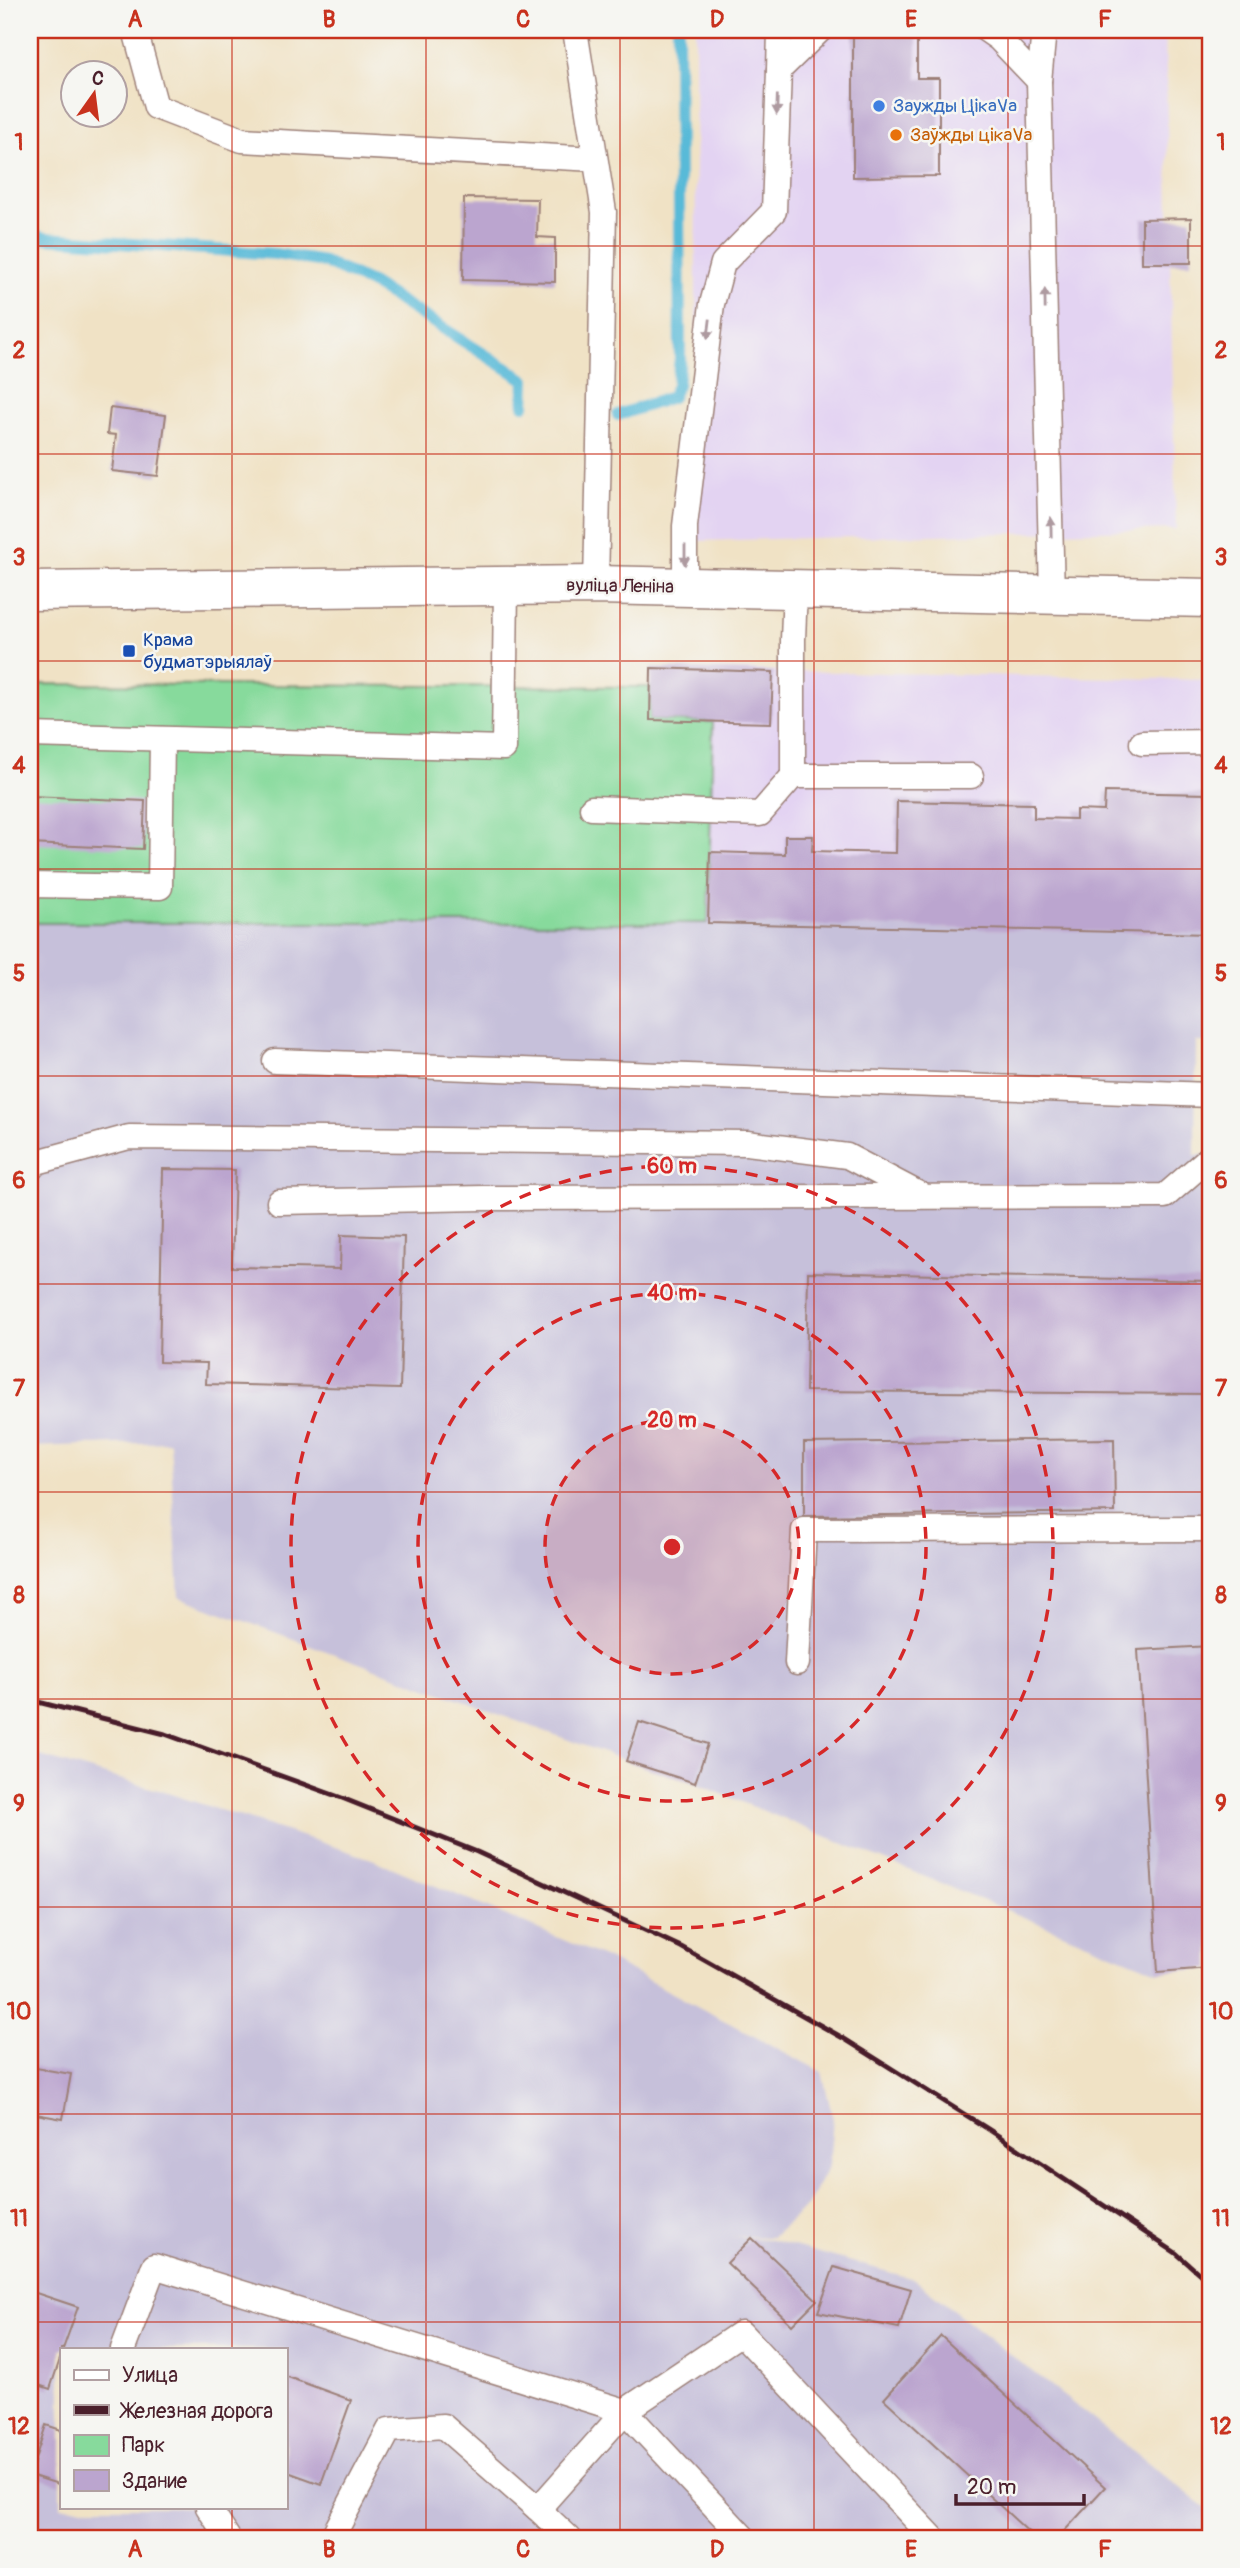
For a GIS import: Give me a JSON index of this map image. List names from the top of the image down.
{
  "streets": {
    "main road": ["вуліца Леніна"]
  },
  "places": {
    "other": ["Заужды ЦікаVа", "Заўжды цікаVа"],
    "transit": ["Крама будматэрыялаў"]
  },
  "legend": [
    "Улица",
    "Железная дорога",
    "Парк",
    "Здание"
  ],
  "scale_bar": "20 m",
  "north": "top",
  "grid": {
    "columns": [
      "A",
      "B",
      "C",
      "D",
      "E",
      "F"
    ],
    "rows": [
      "1",
      "2",
      "3",
      "4",
      "5",
      "6",
      "7",
      "8",
      "9",
      "10",
      "11",
      "12"
    ]
  },
  "rings": ["60 m", "40 m", "20 m"]
}
